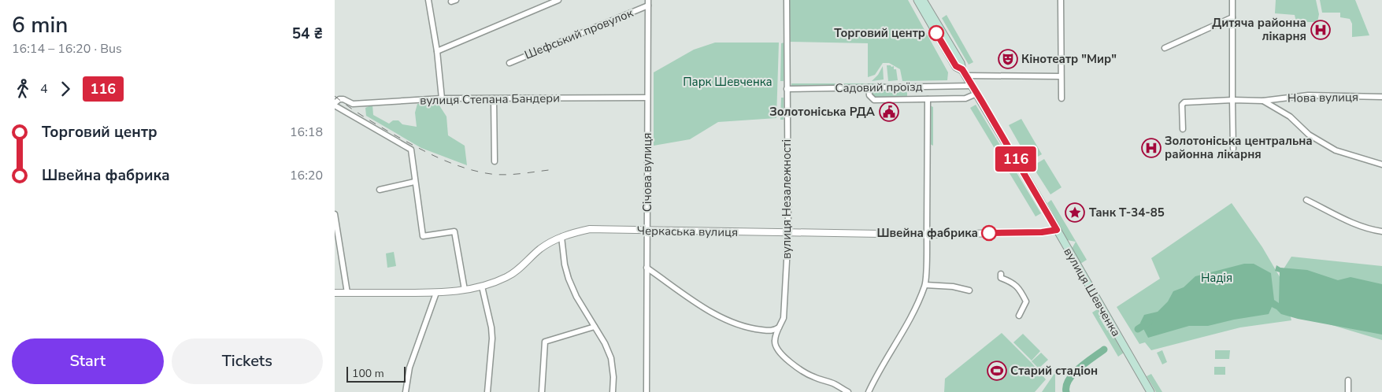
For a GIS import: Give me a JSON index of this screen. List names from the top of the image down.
{
  "streets": {
    "main road": ["вулиця Шевченка"],
    "street": [
      "Шефський провулок",
      "Садовий проїзд",
      "Нова вулиця",
      "вулиця Степана Бандери",
      "Січова вулиця",
      "вулиця Незалежності",
      "Черкаська вулиця"
    ]
  },
  "crossings": [
    ["Шефський провулок", "Січова вулиця"],
    ["Садовий проїзд", "вулиця Незалежності"],
    ["Садовий проїзд", "вулиця Шевченка"],
    ["вулиця Степана Бандери", "Січова вулиця"],
    ["Січова вулиця", "Черкаська вулиця"],
    ["вулиця Незалежності", "Черкаська вулиця"],
    ["Черкаська вулиця", "вулиця Шевченка"]
  ],
  "parks": ["Парк Шевченка", "Надія"],
  "places": {
    "hospital": ["Дитяча районна лікарня", "Золотоніська центральна районна лікарня"],
    "other": ["Торговий центр", "Швейна фабрика"],
    "theatre": ["Кінотеатр \"Мир\""],
    "public building": ["Золотоніська РДА"],
    "place": ["Танк Т-34-85"],
    "sports": ["Старий стадіон"]
  },
  "lines": ["bus line 116"],
  "scale_bar": "100 m",
  "page": {
    "heading": ["6 min", "16:14 – 16:20 · Bus", "54 ₴"],
    "on_map": "116",
    "legs": ["4", "116"],
    "list": [
      {
        "name": "Торговий центр",
        "value": "16:18"
      },
      {
        "name": "Швейна фабрика",
        "value": "16:20"
      }
    ],
    "buttons": ["Start", "Tickets"],
    "scale": "100 m"
  }
}
